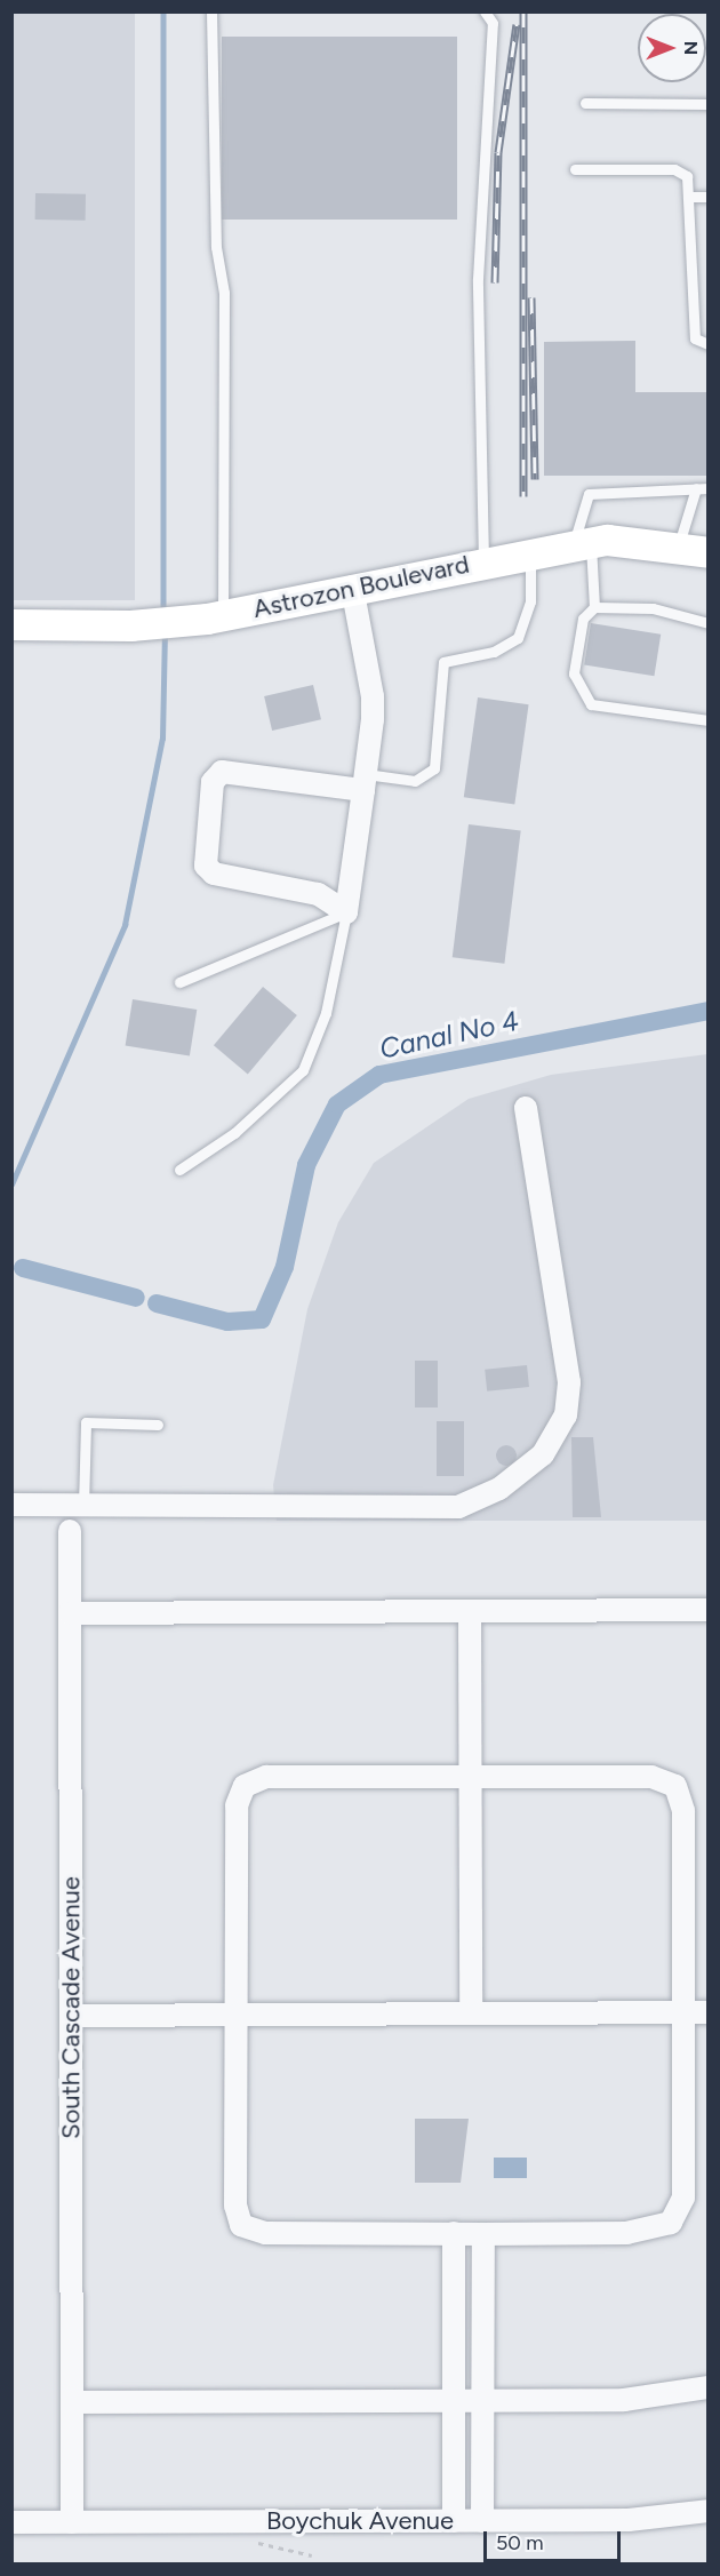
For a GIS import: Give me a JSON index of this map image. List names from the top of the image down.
{
  "streets": {
    "main road": ["Astrozon Boulevard"],
    "street": ["South Cascade Avenue", "Boychuk Avenue"]
  },
  "crossings": [
    ["South Cascade Avenue", "Boychuk Avenue"]
  ],
  "water": ["Canal No 4"],
  "scale_bar": "50 m",
  "north": "right"
}
